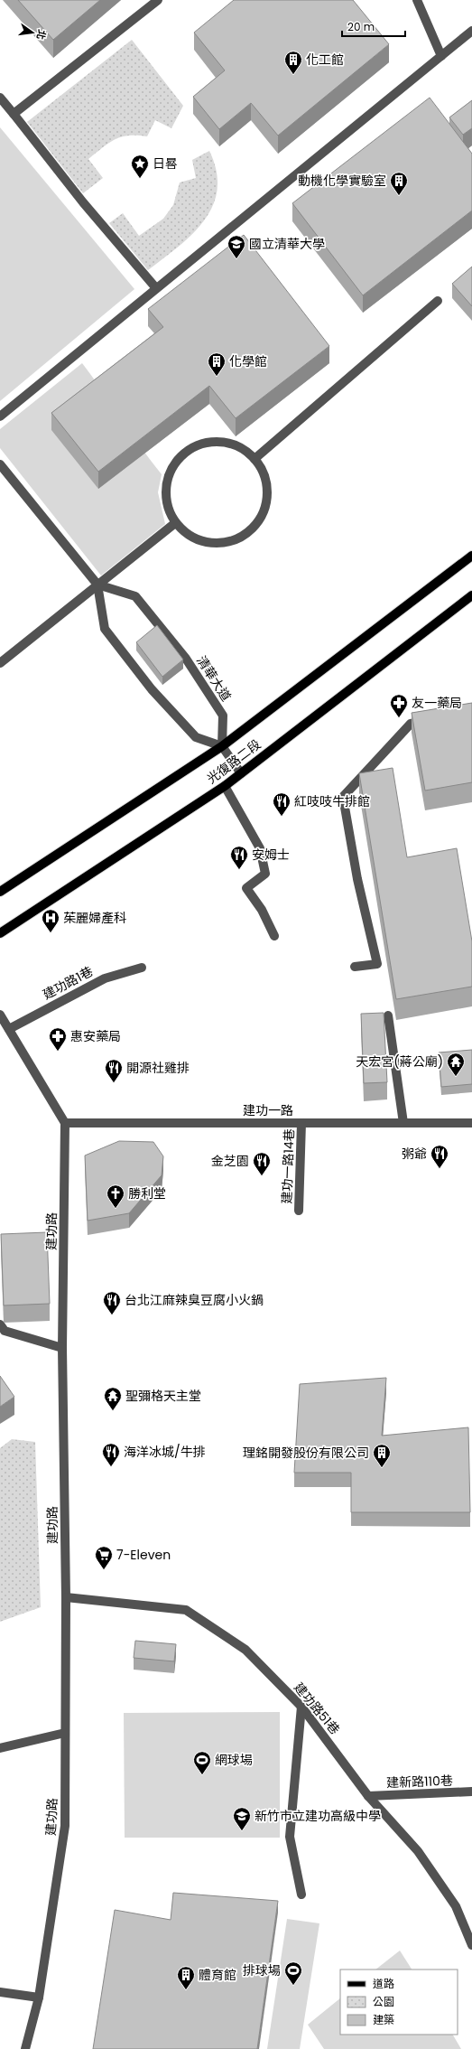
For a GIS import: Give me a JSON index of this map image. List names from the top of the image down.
{
  "streets": {
    "main road": ["光復路二段"],
    "street": [
      "清華大道",
      "建功路1巷",
      "建功一路",
      "建功一路14巷",
      "建功路",
      "建功路51巷",
      "建新路110巷"
    ]
  },
  "crossings": [
    ["清華大道", "光復路二段"],
    ["建功一路", "建功一路14巷"],
    ["建功一路", "建功路"],
    ["建功路", "建功路51巷"],
    ["建功路51巷", "建新路110巷"]
  ],
  "places": {
    "building": [
      "化工館",
      "動機化學實驗室",
      "化學館",
      "理銘開發股份有限公司",
      "體育館"
    ],
    "place": ["日晷"],
    "school or university": ["國立清華大學", "新竹市立建功高級中學"],
    "pharmacy": ["友一藥局", "惠安藥局"],
    "restaurant": [
      "紅吱吱牛排館",
      "安姆士",
      "開源社雞排",
      "粥爺",
      "金芝園",
      "台北江麻辣臭豆腐小火鍋",
      "海洋冰城/牛排"
    ],
    "hospital": ["茱麗婦產科"],
    "temple": ["天宏宮(蔣公廟)", "聖彌格天主堂"],
    "church": ["勝利堂"],
    "supermarket": ["7-Eleven"],
    "sports": ["網球場", "排球場"]
  },
  "legend": ["道路", "公園", "建築"],
  "scale_bar": "20 m",
  "north": "right"
}
